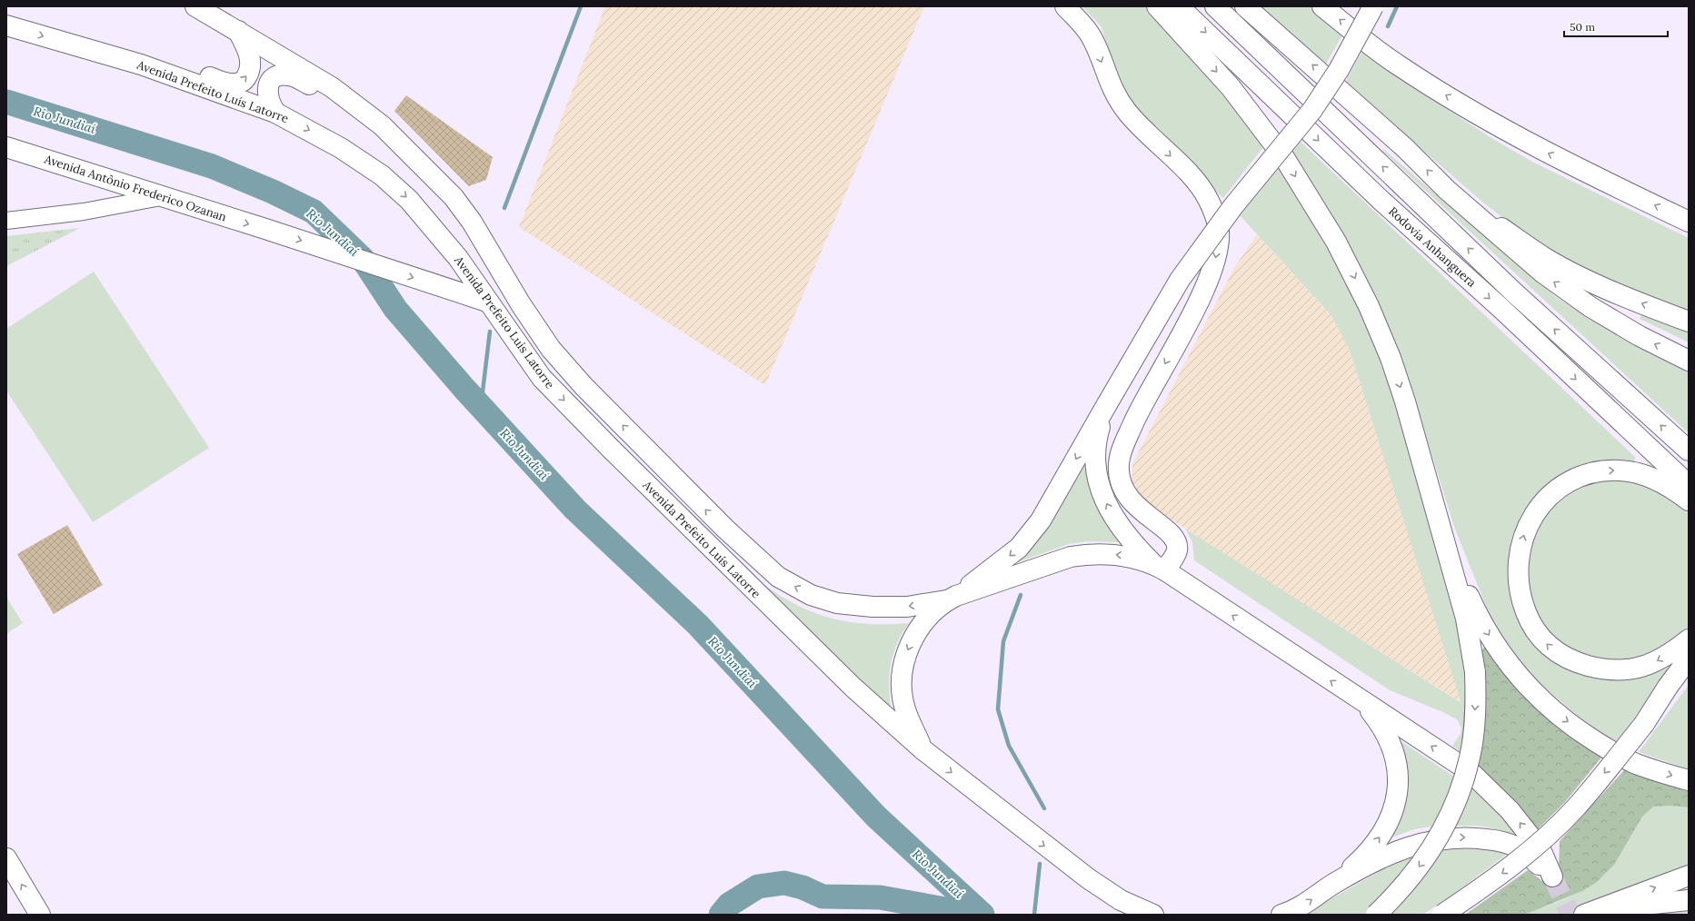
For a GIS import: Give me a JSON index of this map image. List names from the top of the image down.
{
  "streets": {
    "main road": ["Avenida Prefeito Luís Latorre", "Avenida Antônio Frederico Ozanan", "Rodovia Anhanguera"]
  },
  "crossings": [
    ["Avenida Prefeito Luís Latorre", "Avenida Antônio Frederico Ozanan"]
  ],
  "one_way": ["Avenida Antônio Frederico Ozanan"],
  "water": ["Rio Jundiaí"],
  "scale_bar": "50 m"
}
